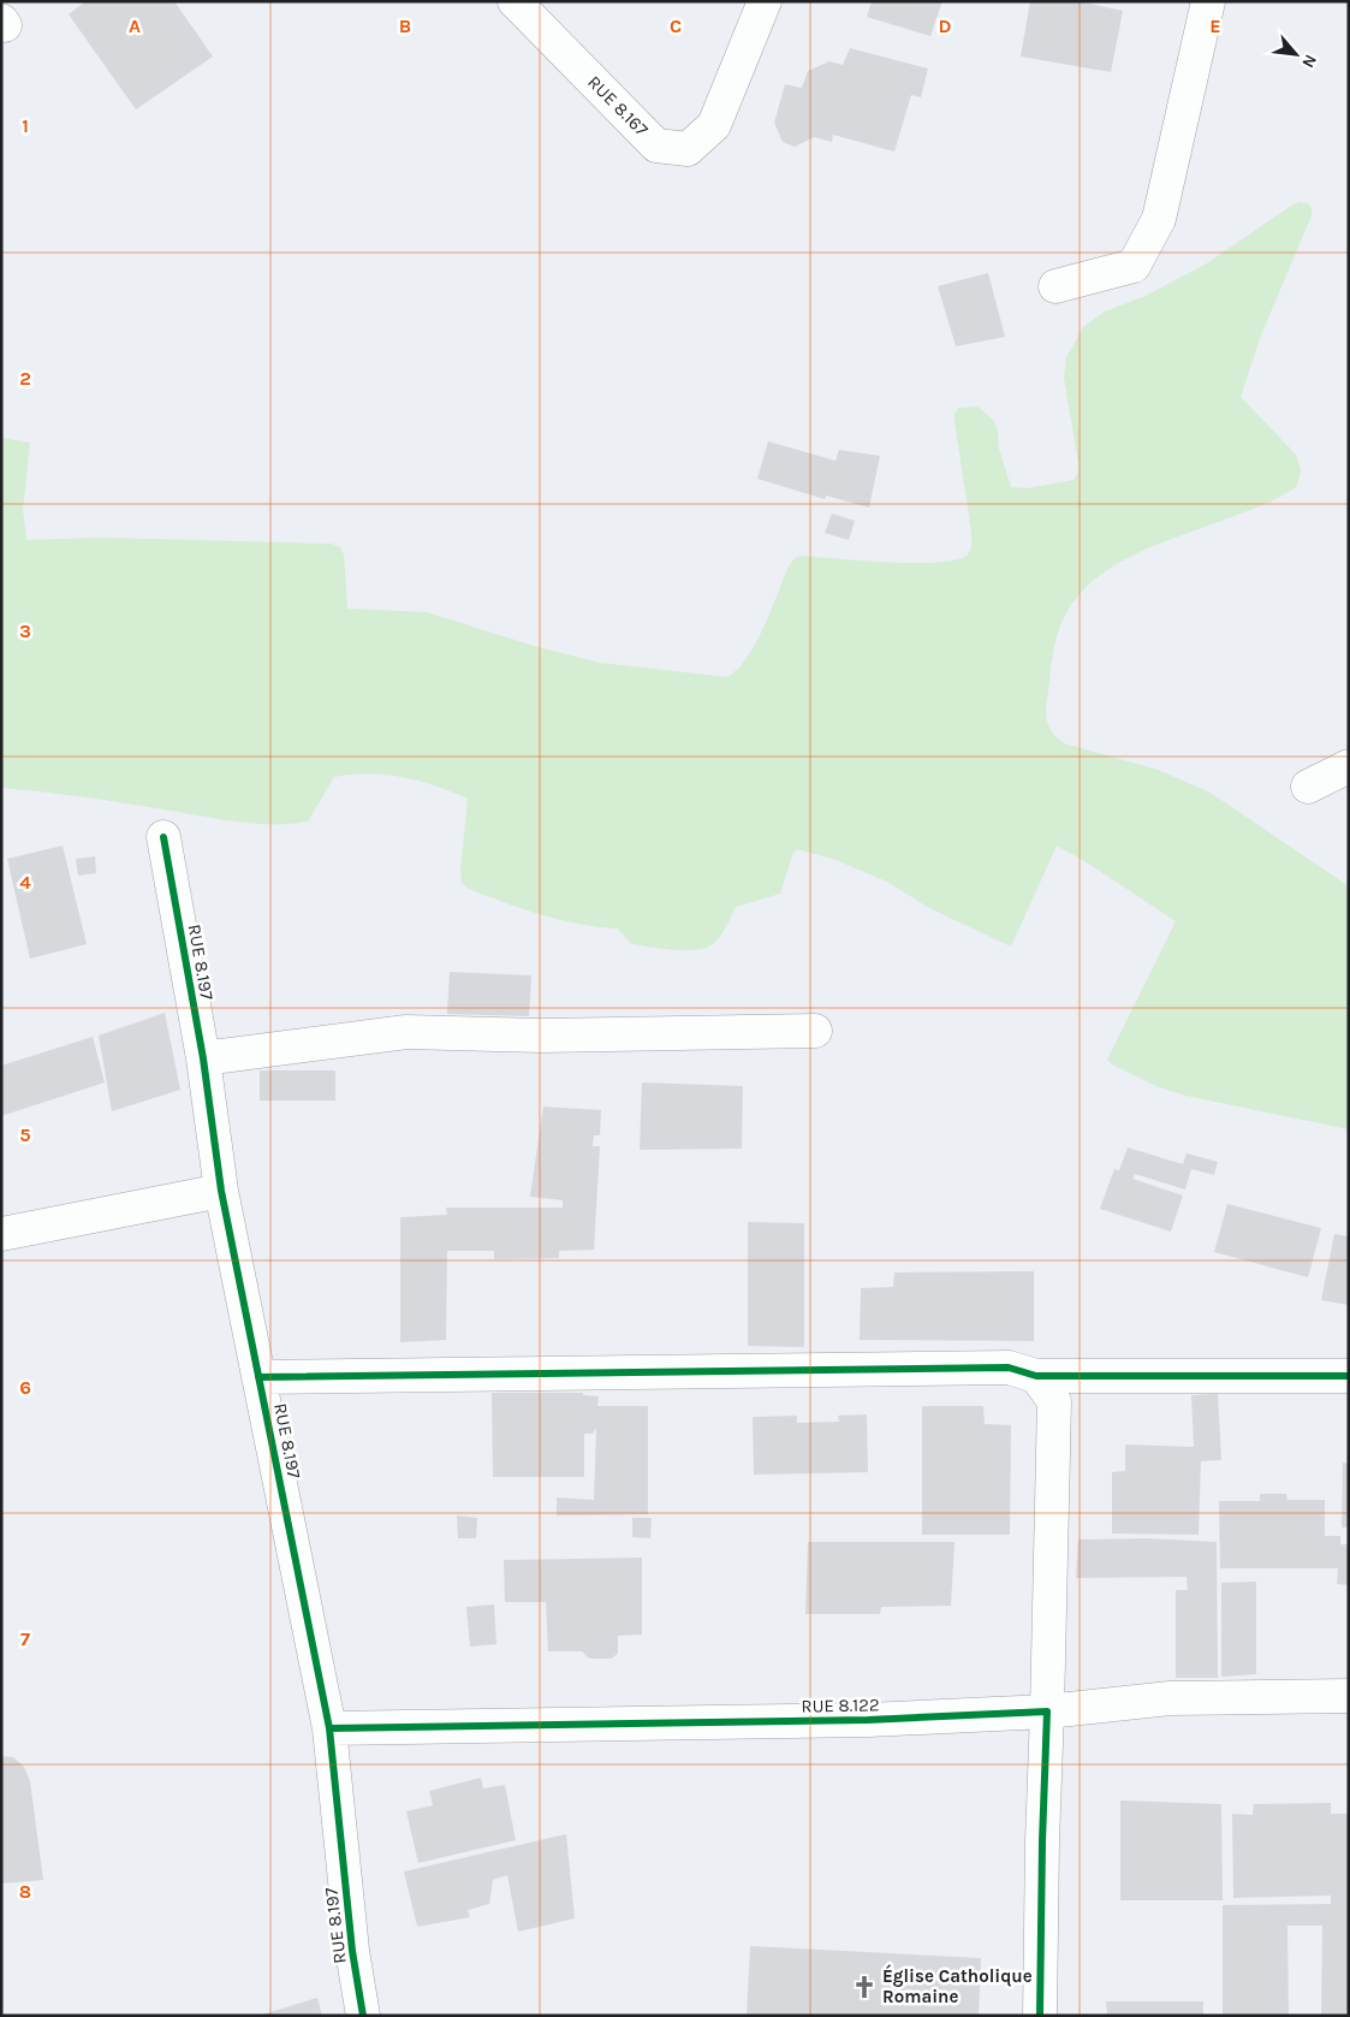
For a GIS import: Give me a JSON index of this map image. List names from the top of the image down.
{
  "streets": {
    "street": ["RUE 8.167", "RUE 8.197", "RUE 8.122"]
  },
  "crossings": [
    ["RUE 8.197", "RUE 8.122"]
  ],
  "places": {
    "church": ["Église Catholique Romaine"]
  },
  "north": "bottom right",
  "grid": {
    "columns": [
      "A",
      "B",
      "C",
      "D",
      "E"
    ],
    "rows": [
      "1",
      "2",
      "3",
      "4",
      "5",
      "6",
      "7",
      "8"
    ]
  }
}
